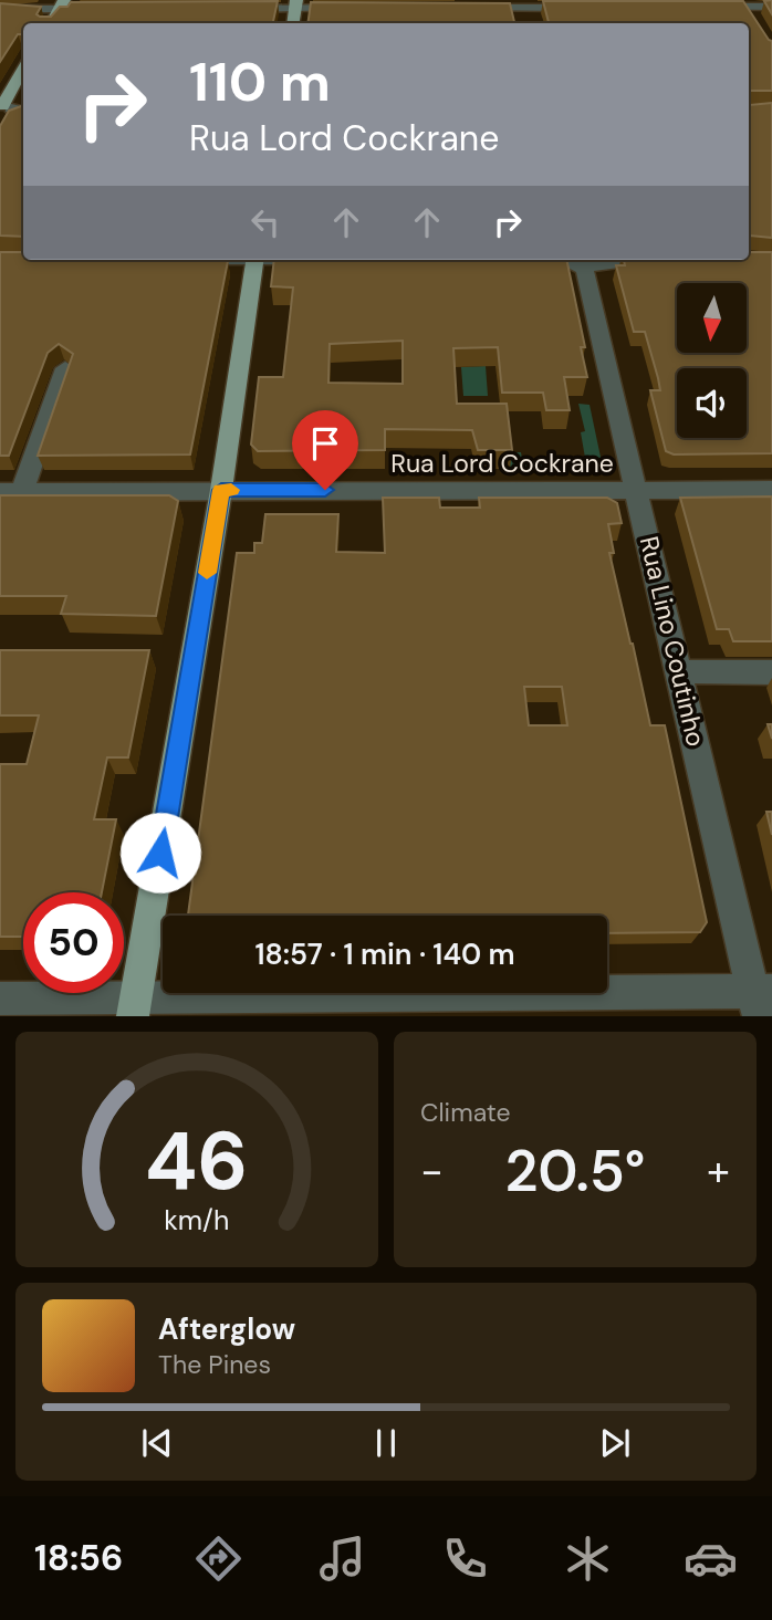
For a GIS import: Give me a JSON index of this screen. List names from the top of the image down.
{
  "streets": {
    "street": ["Rua Lord Cockrane", "Rua Lino Coutinho"]
  },
  "crossings": [
    ["Rua Lord Cockrane", "Rua Lino Coutinho"]
  ],
  "north": "bottom",
  "page": {
    "turn": ["110 m", "Rua Lord Cockrane"],
    "limit": "50",
    "trip": "18:57 · 1 min · 140 m",
    "tile": "Climate",
    "heat": ["−", "20.5°", "+"],
    "song": ["Afterglow", "The Pines"],
    "tabs": "18:56",
    "gauge": ["46", "km/h"]
  }
}
